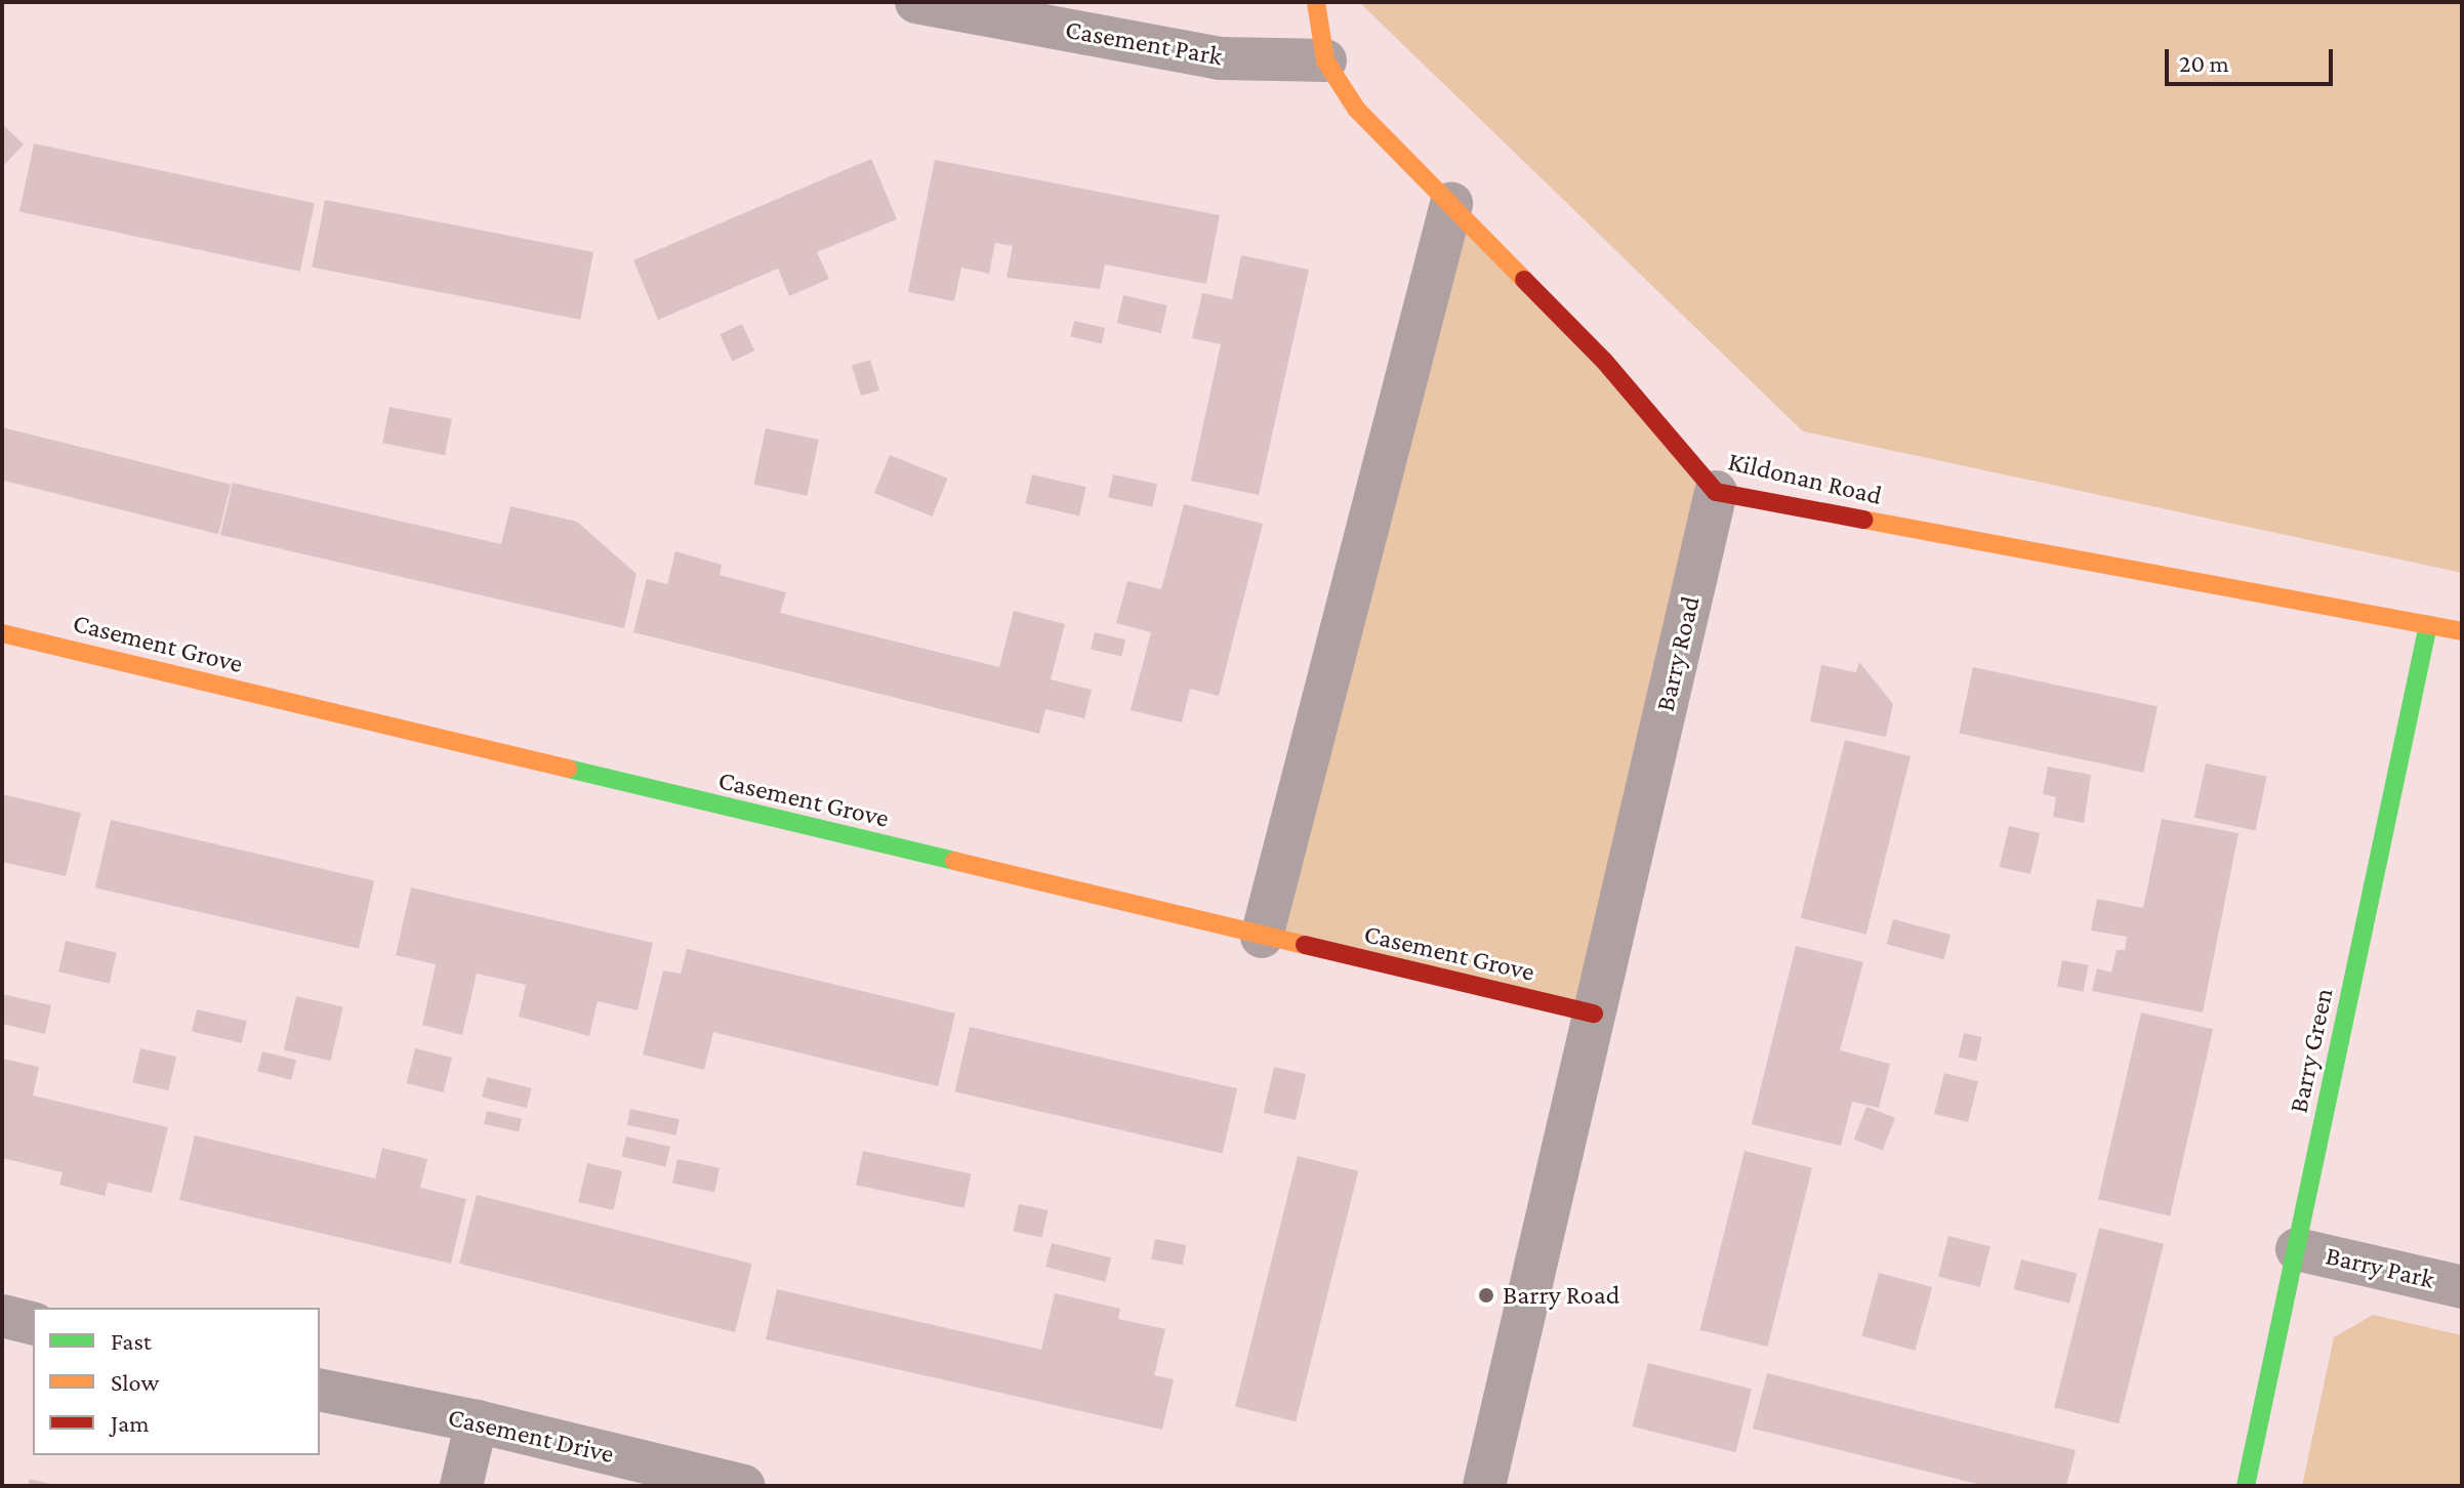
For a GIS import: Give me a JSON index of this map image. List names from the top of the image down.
{
  "streets": {
    "street": [
      "Casement Park",
      "Kildonan Road",
      "Casement Grove",
      "Barry Road",
      "Barry Green",
      "Barry Park",
      "Casement Drive"
    ]
  },
  "crossings": [
    ["Casement Park", "Kildonan Road"],
    ["Kildonan Road", "Barry Road"],
    ["Kildonan Road", "Barry Green"],
    ["Casement Grove", "Barry Road"],
    ["Barry Green", "Barry Park"]
  ],
  "places": ["Barry Road"],
  "legend": ["Fast", "Slow", "Jam"],
  "scale_bar": "20 m"
}
